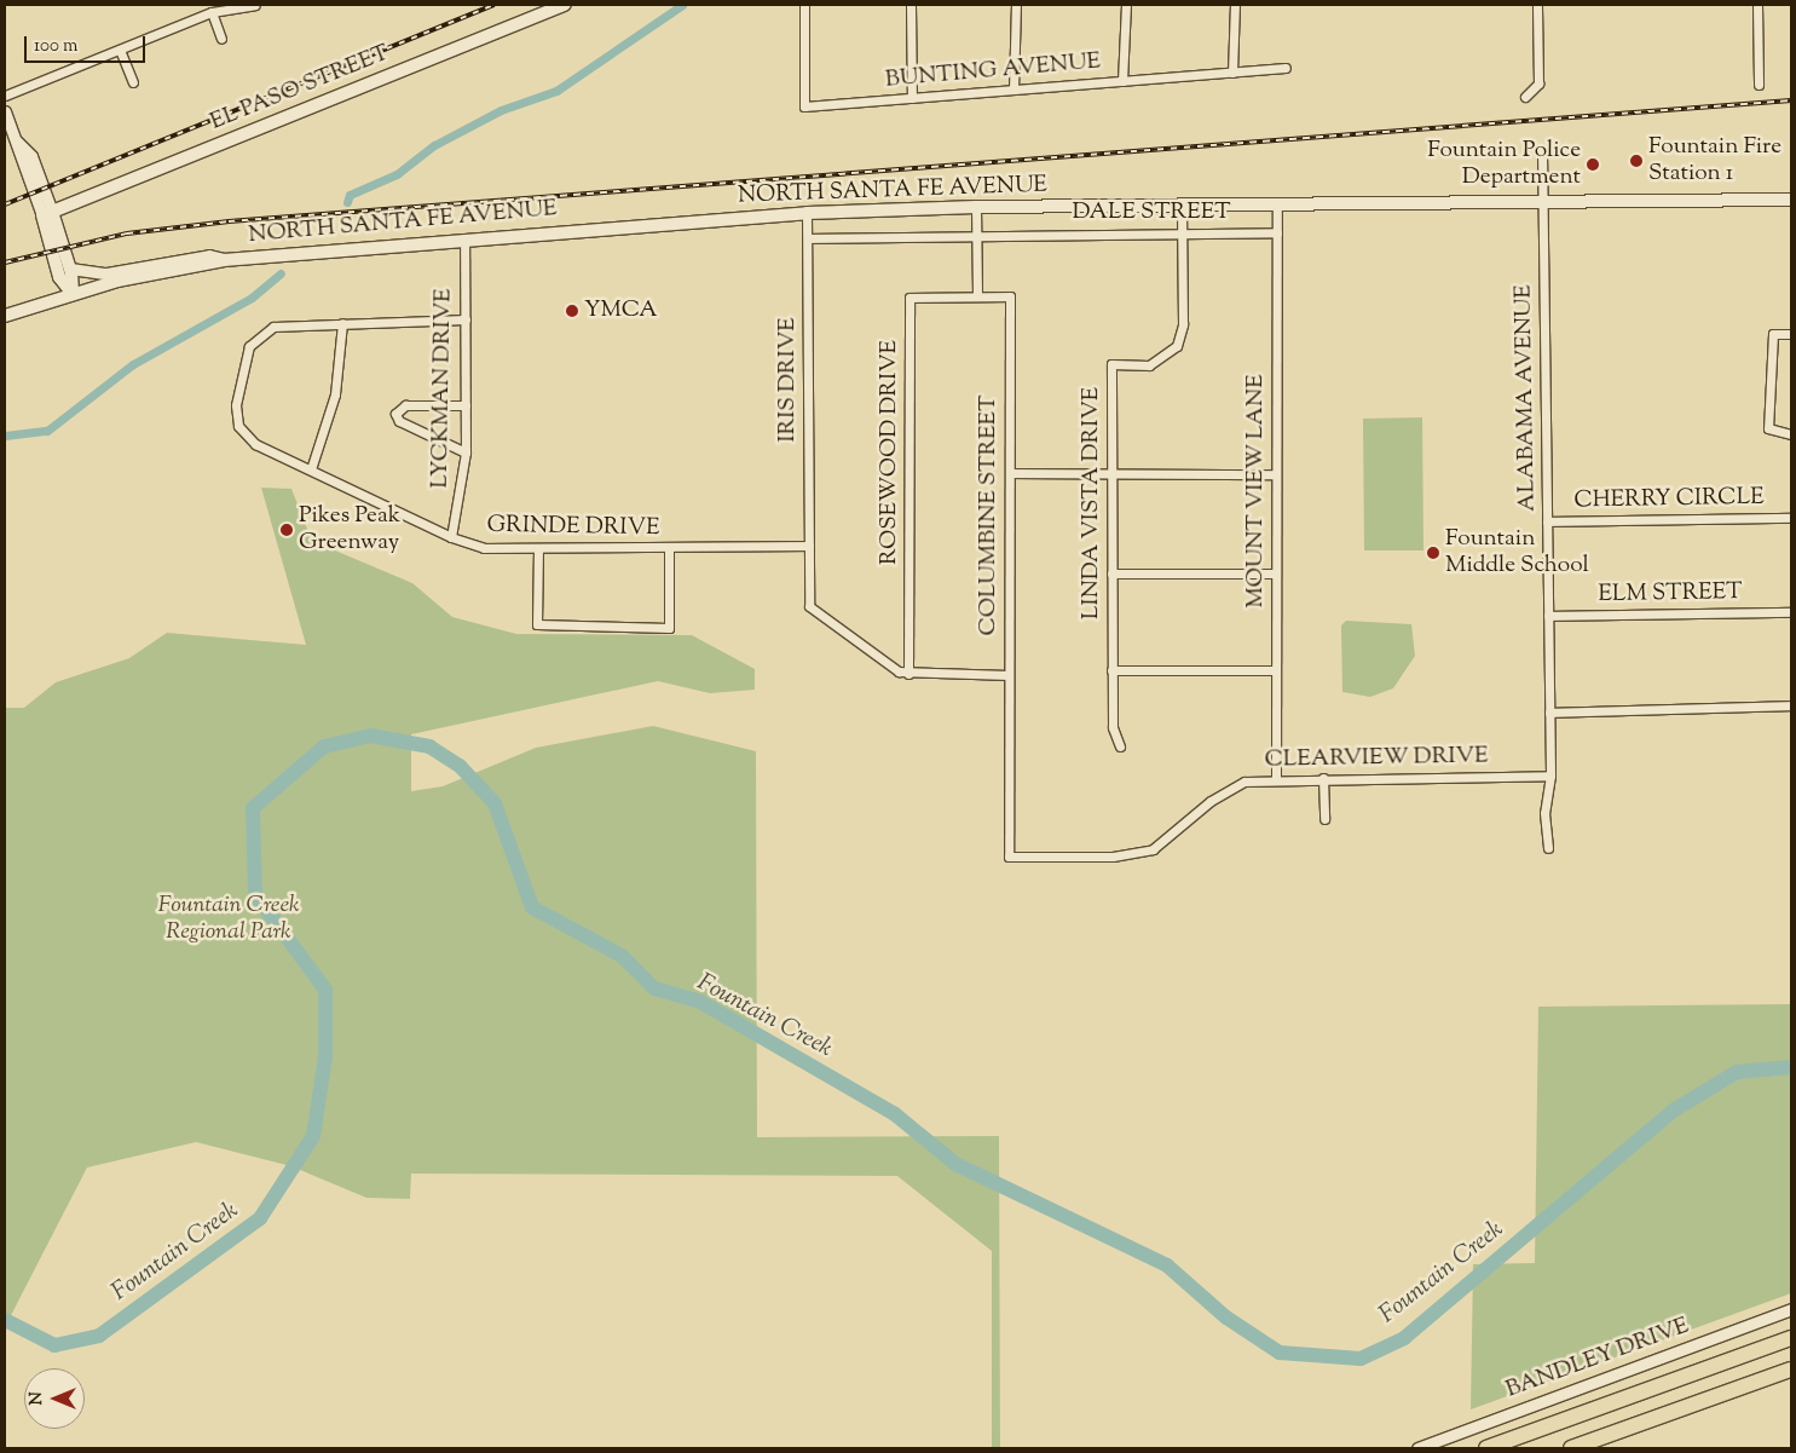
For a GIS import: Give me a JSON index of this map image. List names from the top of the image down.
{
  "streets": {
    "main road": ["EL PASO STREET", "NORTH SANTA FE AVENUE"],
    "street": [
      "BUNTING AVENUE",
      "DALE STREET",
      "IRIS DRIVE",
      "LYCKMAN DRIVE",
      "ALABAMA AVENUE",
      "ROSEWOOD DRIVE",
      "MOUNT VIEW LANE",
      "CHERRY CIRCLE",
      "LINDA VISTA DRIVE",
      "COLUMBINE STREET",
      "GRINDE DRIVE",
      "ELM STREET",
      "CLEARVIEW DRIVE",
      "BANDLEY DRIVE"
    ]
  },
  "crossings": [
    ["NORTH SANTA FE AVENUE", "IRIS DRIVE"],
    ["NORTH SANTA FE AVENUE", "LYCKMAN DRIVE"],
    ["NORTH SANTA FE AVENUE", "ALABAMA AVENUE"],
    ["NORTH SANTA FE AVENUE", "MOUNT VIEW LANE"],
    ["NORTH SANTA FE AVENUE", "LINDA VISTA DRIVE"],
    ["DALE STREET", "IRIS DRIVE"],
    ["DALE STREET", "MOUNT VIEW LANE"],
    ["DALE STREET", "LINDA VISTA DRIVE"],
    ["IRIS DRIVE", "ROSEWOOD DRIVE"],
    ["IRIS DRIVE", "GRINDE DRIVE"],
    ["LYCKMAN DRIVE", "GRINDE DRIVE"],
    ["ALABAMA AVENUE", "CHERRY CIRCLE"],
    ["ALABAMA AVENUE", "ELM STREET"],
    ["ALABAMA AVENUE", "CLEARVIEW DRIVE"],
    ["ROSEWOOD DRIVE", "COLUMBINE STREET"],
    ["MOUNT VIEW LANE", "CLEARVIEW DRIVE"],
    ["COLUMBINE STREET", "CLEARVIEW DRIVE"]
  ],
  "water": ["Fountain Creek"],
  "parks": ["Fountain Creek Regional Park"],
  "places": [
    "Fountain Fire Station 1",
    "Fountain Police Department",
    "YMCA",
    "Pikes Peak Greenway",
    "Fountain Middle School"
  ],
  "scale_bar": "100 m",
  "north": "left"
}
